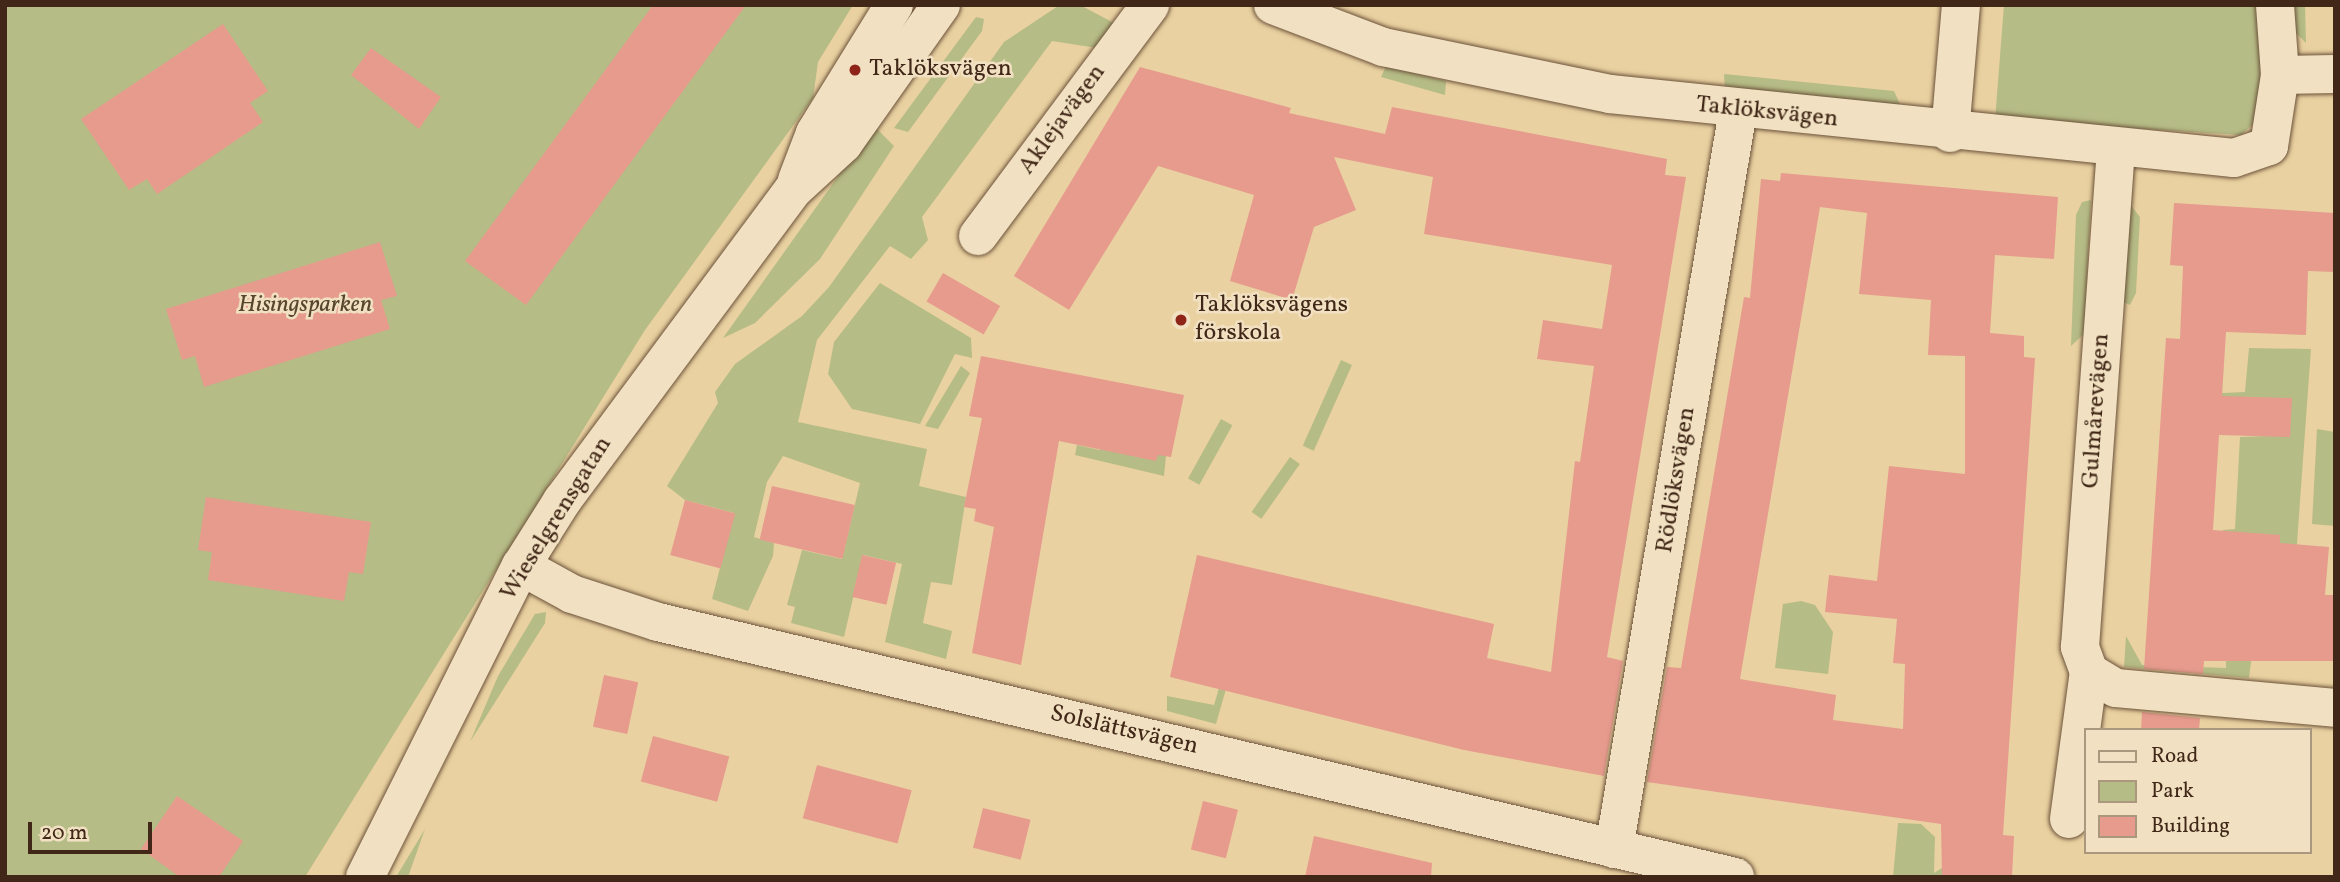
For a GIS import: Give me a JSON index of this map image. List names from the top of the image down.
{
  "streets": {
    "street": [
      "Taklöksvägen",
      "Aklejavägen",
      "Gulmårevägen",
      "Rödlöksvägen",
      "Wieselgrensgatan",
      "Solslättsvägen"
    ]
  },
  "crossings": [
    ["Taklöksvägen", "Gulmårevägen"],
    ["Taklöksvägen", "Rödlöksvägen"],
    ["Rödlöksvägen", "Solslättsvägen"],
    ["Wieselgrensgatan", "Solslättsvägen"]
  ],
  "parks": ["Hisingsparken"],
  "places": ["Taklöksvägen", "Taklöksvägens förskola"],
  "legend": ["Road", "Park", "Building"],
  "scale_bar": "20 m"
}
